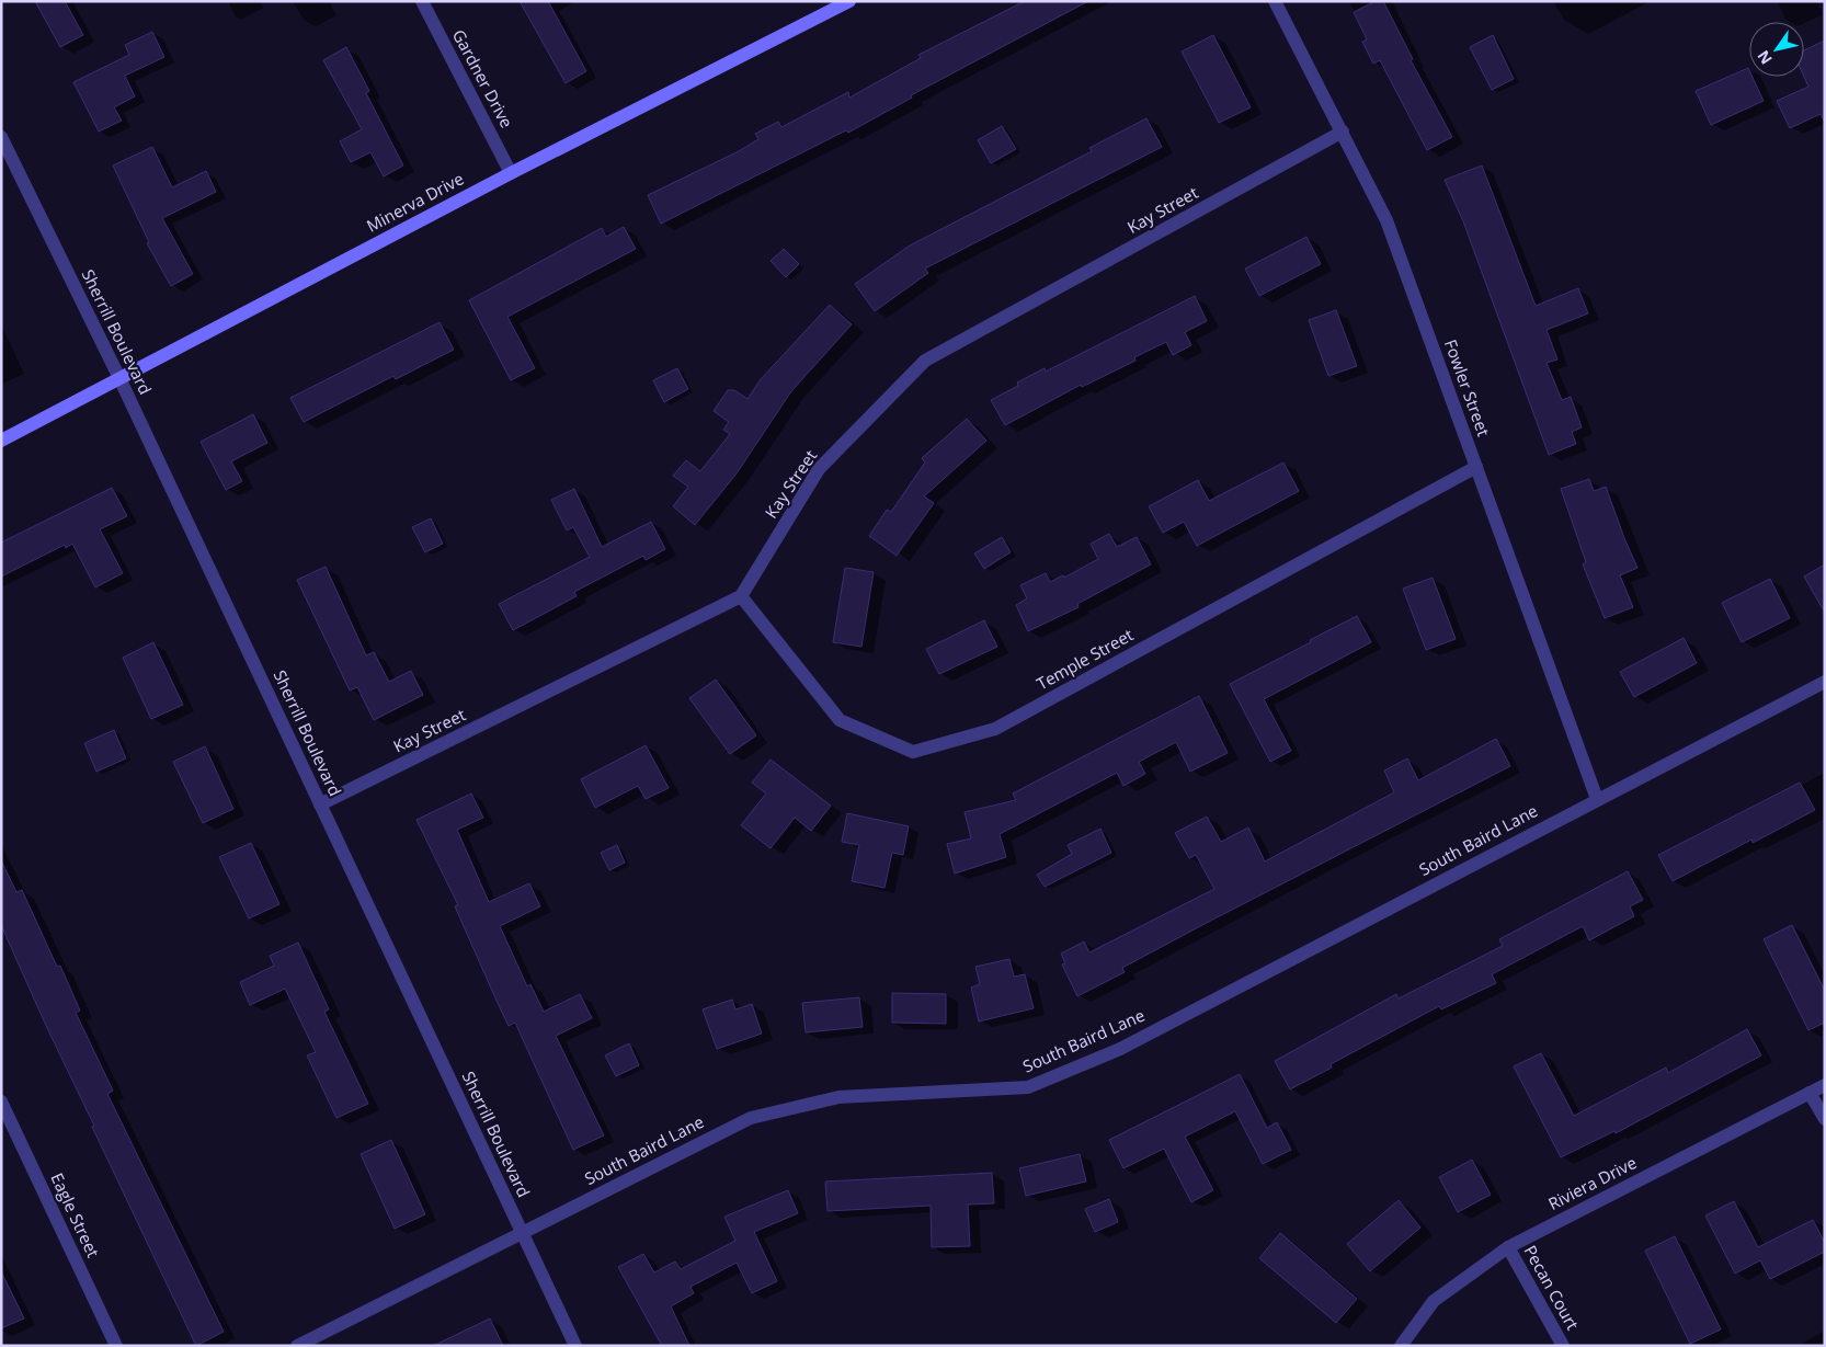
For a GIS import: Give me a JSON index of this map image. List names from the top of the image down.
{
  "streets": {
    "street": [
      "Gardner Drive",
      "Minerva Drive",
      "Kay Street",
      "Sherrill Boulevard",
      "Fowler Street",
      "Temple Street",
      "South Baird Lane",
      "Riviera Drive",
      "Eagle Street",
      "Pecan Court"
    ]
  },
  "crossings": [
    ["Gardner Drive", "Minerva Drive"],
    ["Minerva Drive", "Sherrill Boulevard"],
    ["Kay Street", "Sherrill Boulevard"],
    ["Kay Street", "Fowler Street"],
    ["Kay Street", "Temple Street"],
    ["Sherrill Boulevard", "South Baird Lane"],
    ["Fowler Street", "Temple Street"],
    ["Fowler Street", "South Baird Lane"],
    ["Riviera Drive", "Pecan Court"]
  ],
  "north": "bottom left"
}
